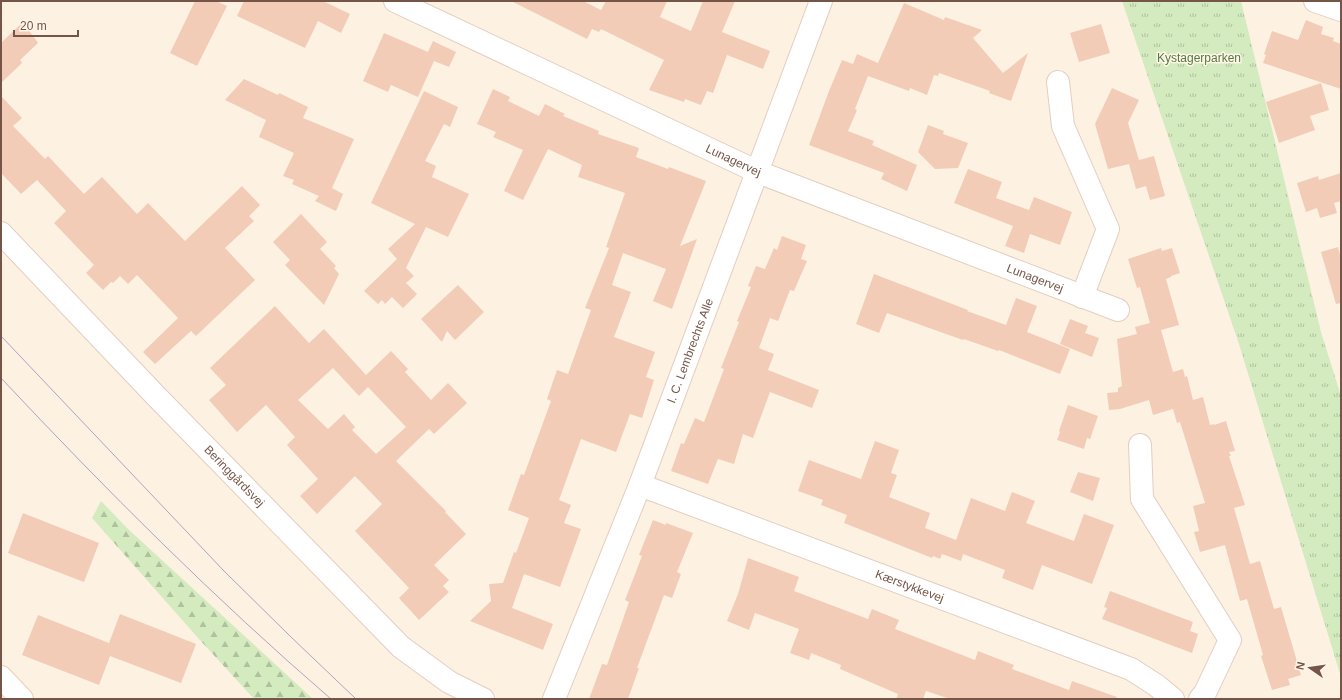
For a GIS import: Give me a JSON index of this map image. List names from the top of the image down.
{
  "streets": {
    "street": [
      "Lunagervej",
      "I. C. Lembrechts Alle",
      "Beringgårdsvej",
      "Kærstykkevej"
    ]
  },
  "crossings": [
    ["Lunagervej", "I. C. Lembrechts Alle"],
    ["I. C. Lembrechts Alle", "Kærstykkevej"]
  ],
  "parks": ["Kystagerparken"],
  "scale_bar": "20 m",
  "north": "left"
}
